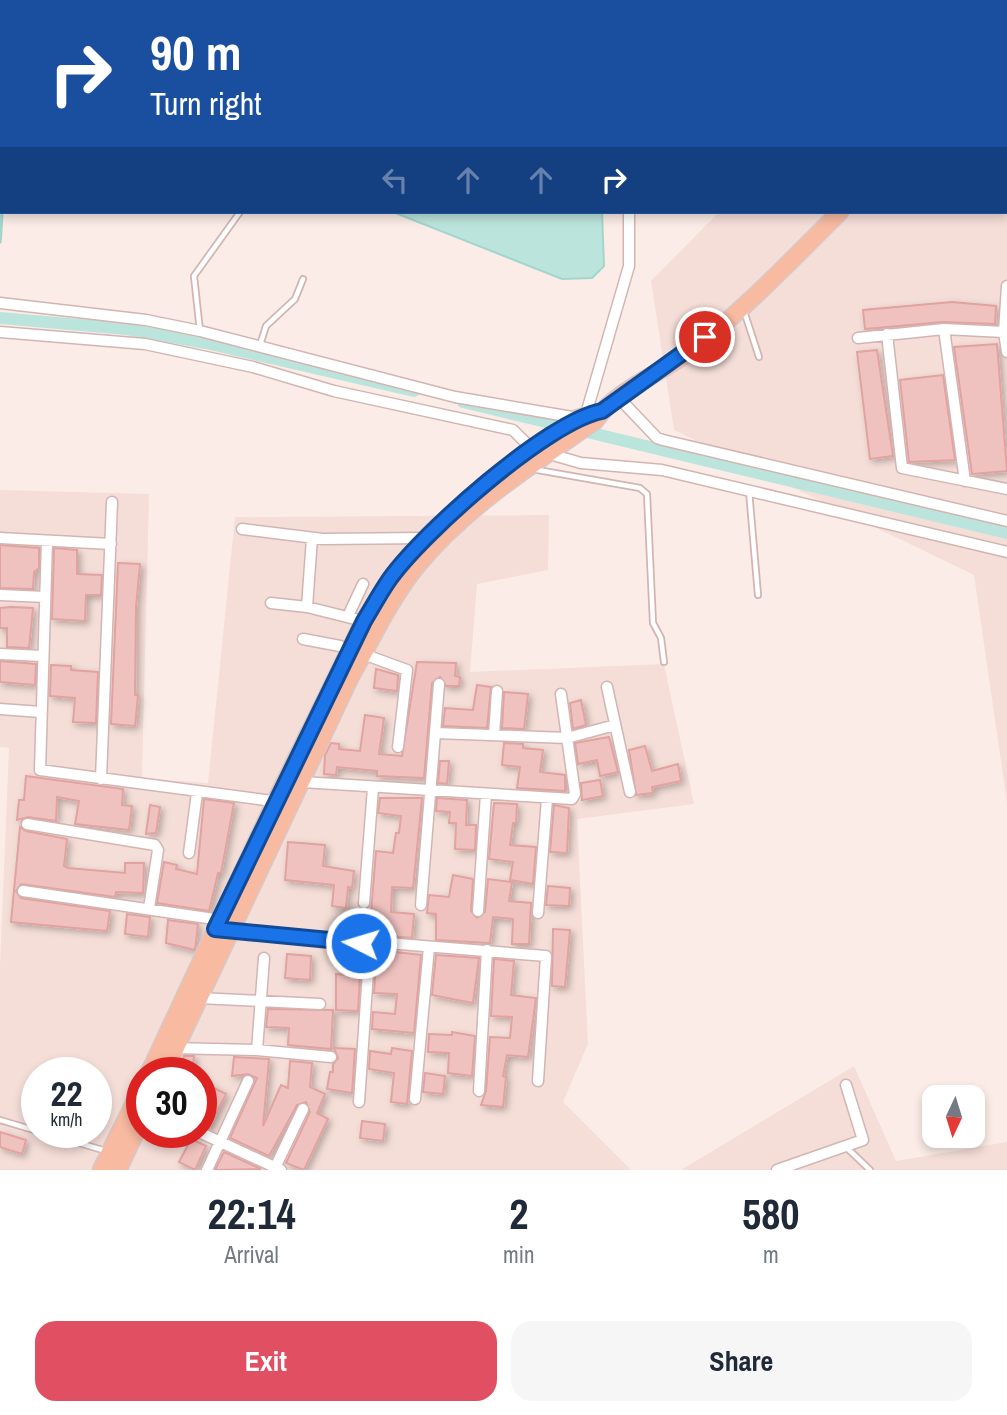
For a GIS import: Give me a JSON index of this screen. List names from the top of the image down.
{
  "north": "bottom",
  "page": {
    "turn": ["90 m", "Turn right"],
    "speed": "22 km/h",
    "limit": "30",
    "eta": [
      "22:14",
      "Arrival",
      "2",
      "min",
      "580",
      "m"
    ],
    "buttons": ["Exit", "Share"]
  }
}
